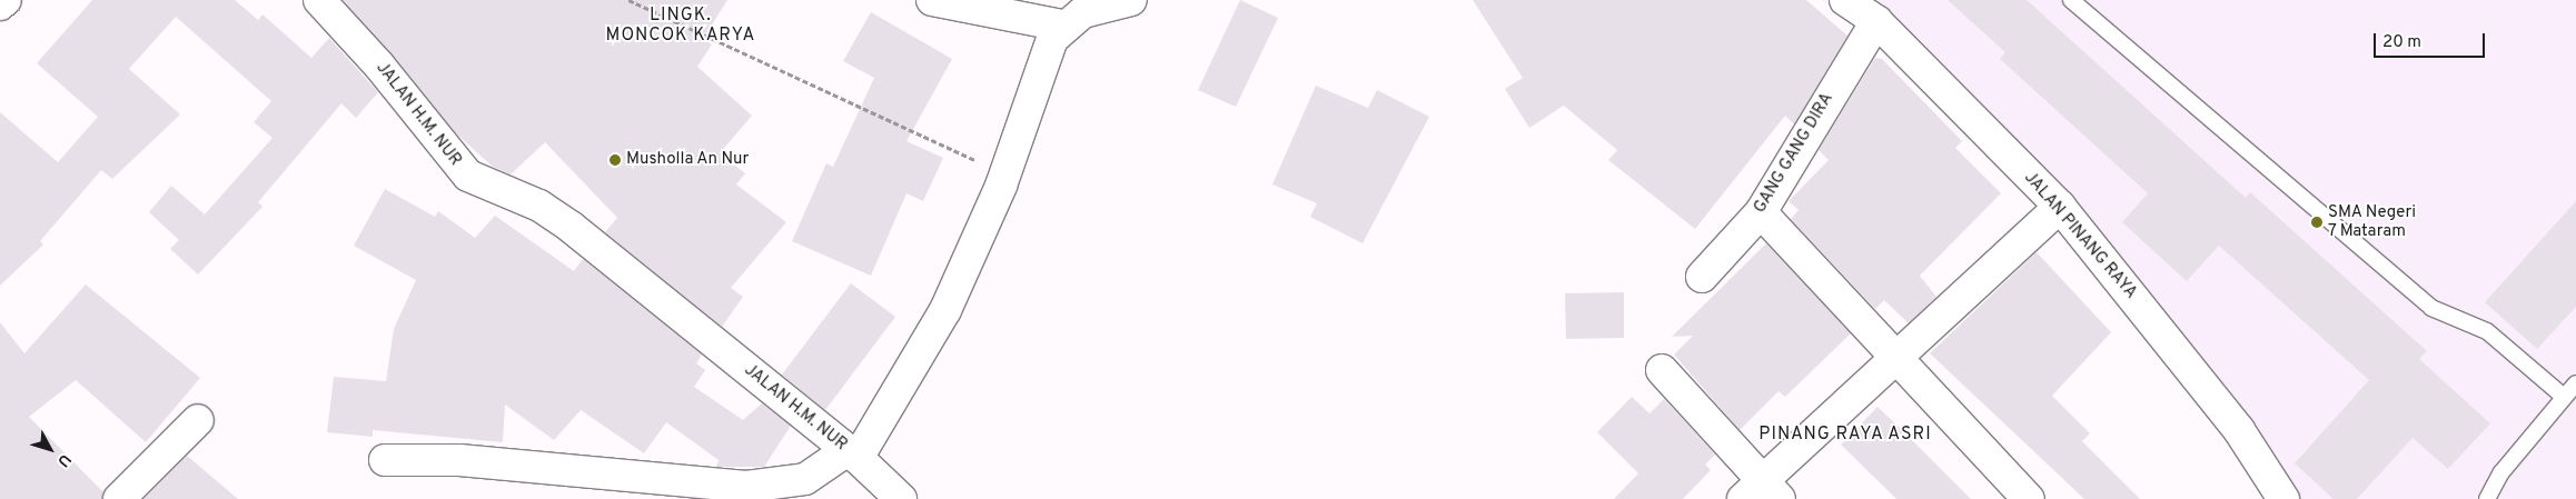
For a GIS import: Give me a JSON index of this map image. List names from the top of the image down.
{
  "streets": {
    "street": ["JALAN H.M. NUR", "GANG GANG DIRA", "JALAN PINANG RAYA"]
  },
  "crossings": [
    ["GANG GANG DIRA", "JALAN PINANG RAYA"]
  ],
  "districts": ["LINGK. MONCOK KARYA", "PINANG RAYA ASRI"],
  "places": ["Musholla An Nur", "SMA Negeri 7 Mataram"],
  "scale_bar": "20 m",
  "north": "bottom right"
}
